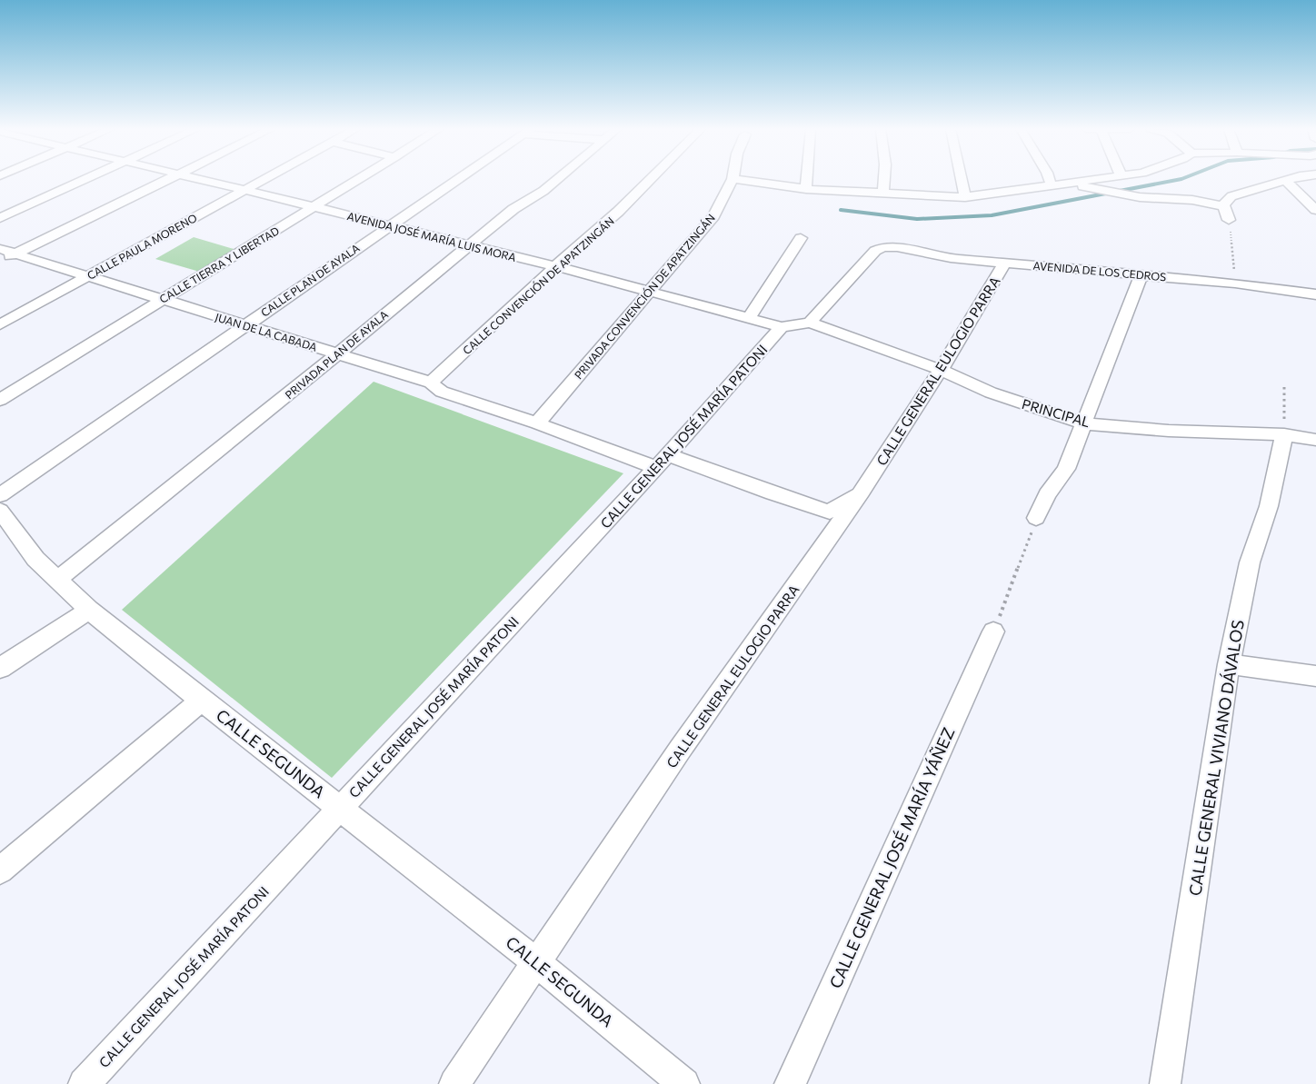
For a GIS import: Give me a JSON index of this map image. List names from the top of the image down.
{
  "streets": {
    "street": [
      "AVENIDA JOSÉ MARÍA LUIS MORA",
      "CALLE PAULA MORENO",
      "CALLE TIERRA Y LIBERTAD",
      "AVENIDA DE LOS CEDROS",
      "CALLE PLAN DE AYALA",
      "CALLE CONVENCIÓN DE APATZINGÁN",
      "PRIVADA CONVENCIÓN DE APATZINGÁN",
      "JUAN DE LA CABADA",
      "PRIVADA PLAN DE AYALA",
      "CALLE GENERAL EULOGIO PARRA",
      "PRINCIPAL",
      "CALLE GENERAL JOSÉ MARÍA PATONI",
      "CALLE SEGUNDA",
      "CALLE GENERAL VIVIANO DÁVALOS",
      "CALLE GENERAL JOSÉ MARÍA YÁÑEZ"
    ]
  },
  "crossings": [
    ["AVENIDA JOSÉ MARÍA LUIS MORA", "CALLE PAULA MORENO"],
    ["AVENIDA JOSÉ MARÍA LUIS MORA", "CALLE TIERRA Y LIBERTAD"],
    ["AVENIDA JOSÉ MARÍA LUIS MORA", "AVENIDA DE LOS CEDROS"],
    ["AVENIDA JOSÉ MARÍA LUIS MORA", "CALLE PLAN DE AYALA"],
    ["AVENIDA JOSÉ MARÍA LUIS MORA", "CALLE CONVENCIÓN DE APATZINGÁN"],
    ["AVENIDA JOSÉ MARÍA LUIS MORA", "PRIVADA CONVENCIÓN DE APATZINGÁN"],
    ["AVENIDA JOSÉ MARÍA LUIS MORA", "PRIVADA PLAN DE AYALA"],
    ["AVENIDA JOSÉ MARÍA LUIS MORA", "PRINCIPAL"],
    ["AVENIDA JOSÉ MARÍA LUIS MORA", "CALLE GENERAL JOSÉ MARÍA PATONI"],
    ["CALLE PAULA MORENO", "JUAN DE LA CABADA"],
    ["CALLE TIERRA Y LIBERTAD", "JUAN DE LA CABADA"],
    ["AVENIDA DE LOS CEDROS", "CALLE GENERAL EULOGIO PARRA"],
    ["AVENIDA DE LOS CEDROS", "PRINCIPAL"],
    ["CALLE PLAN DE AYALA", "JUAN DE LA CABADA"],
    ["CALLE CONVENCIÓN DE APATZINGÁN", "JUAN DE LA CABADA"],
    ["PRIVADA CONVENCIÓN DE APATZINGÁN", "JUAN DE LA CABADA"],
    ["JUAN DE LA CABADA", "PRIVADA PLAN DE AYALA"],
    ["JUAN DE LA CABADA", "CALLE GENERAL EULOGIO PARRA"],
    ["JUAN DE LA CABADA", "CALLE GENERAL JOSÉ MARÍA PATONI"],
    ["PRIVADA PLAN DE AYALA", "CALLE SEGUNDA"],
    ["CALLE GENERAL EULOGIO PARRA", "PRINCIPAL"],
    ["CALLE GENERAL EULOGIO PARRA", "CALLE SEGUNDA"],
    ["PRINCIPAL", "CALLE GENERAL VIVIANO DÁVALOS"],
    ["CALLE GENERAL JOSÉ MARÍA PATONI", "CALLE SEGUNDA"]
  ]
}
